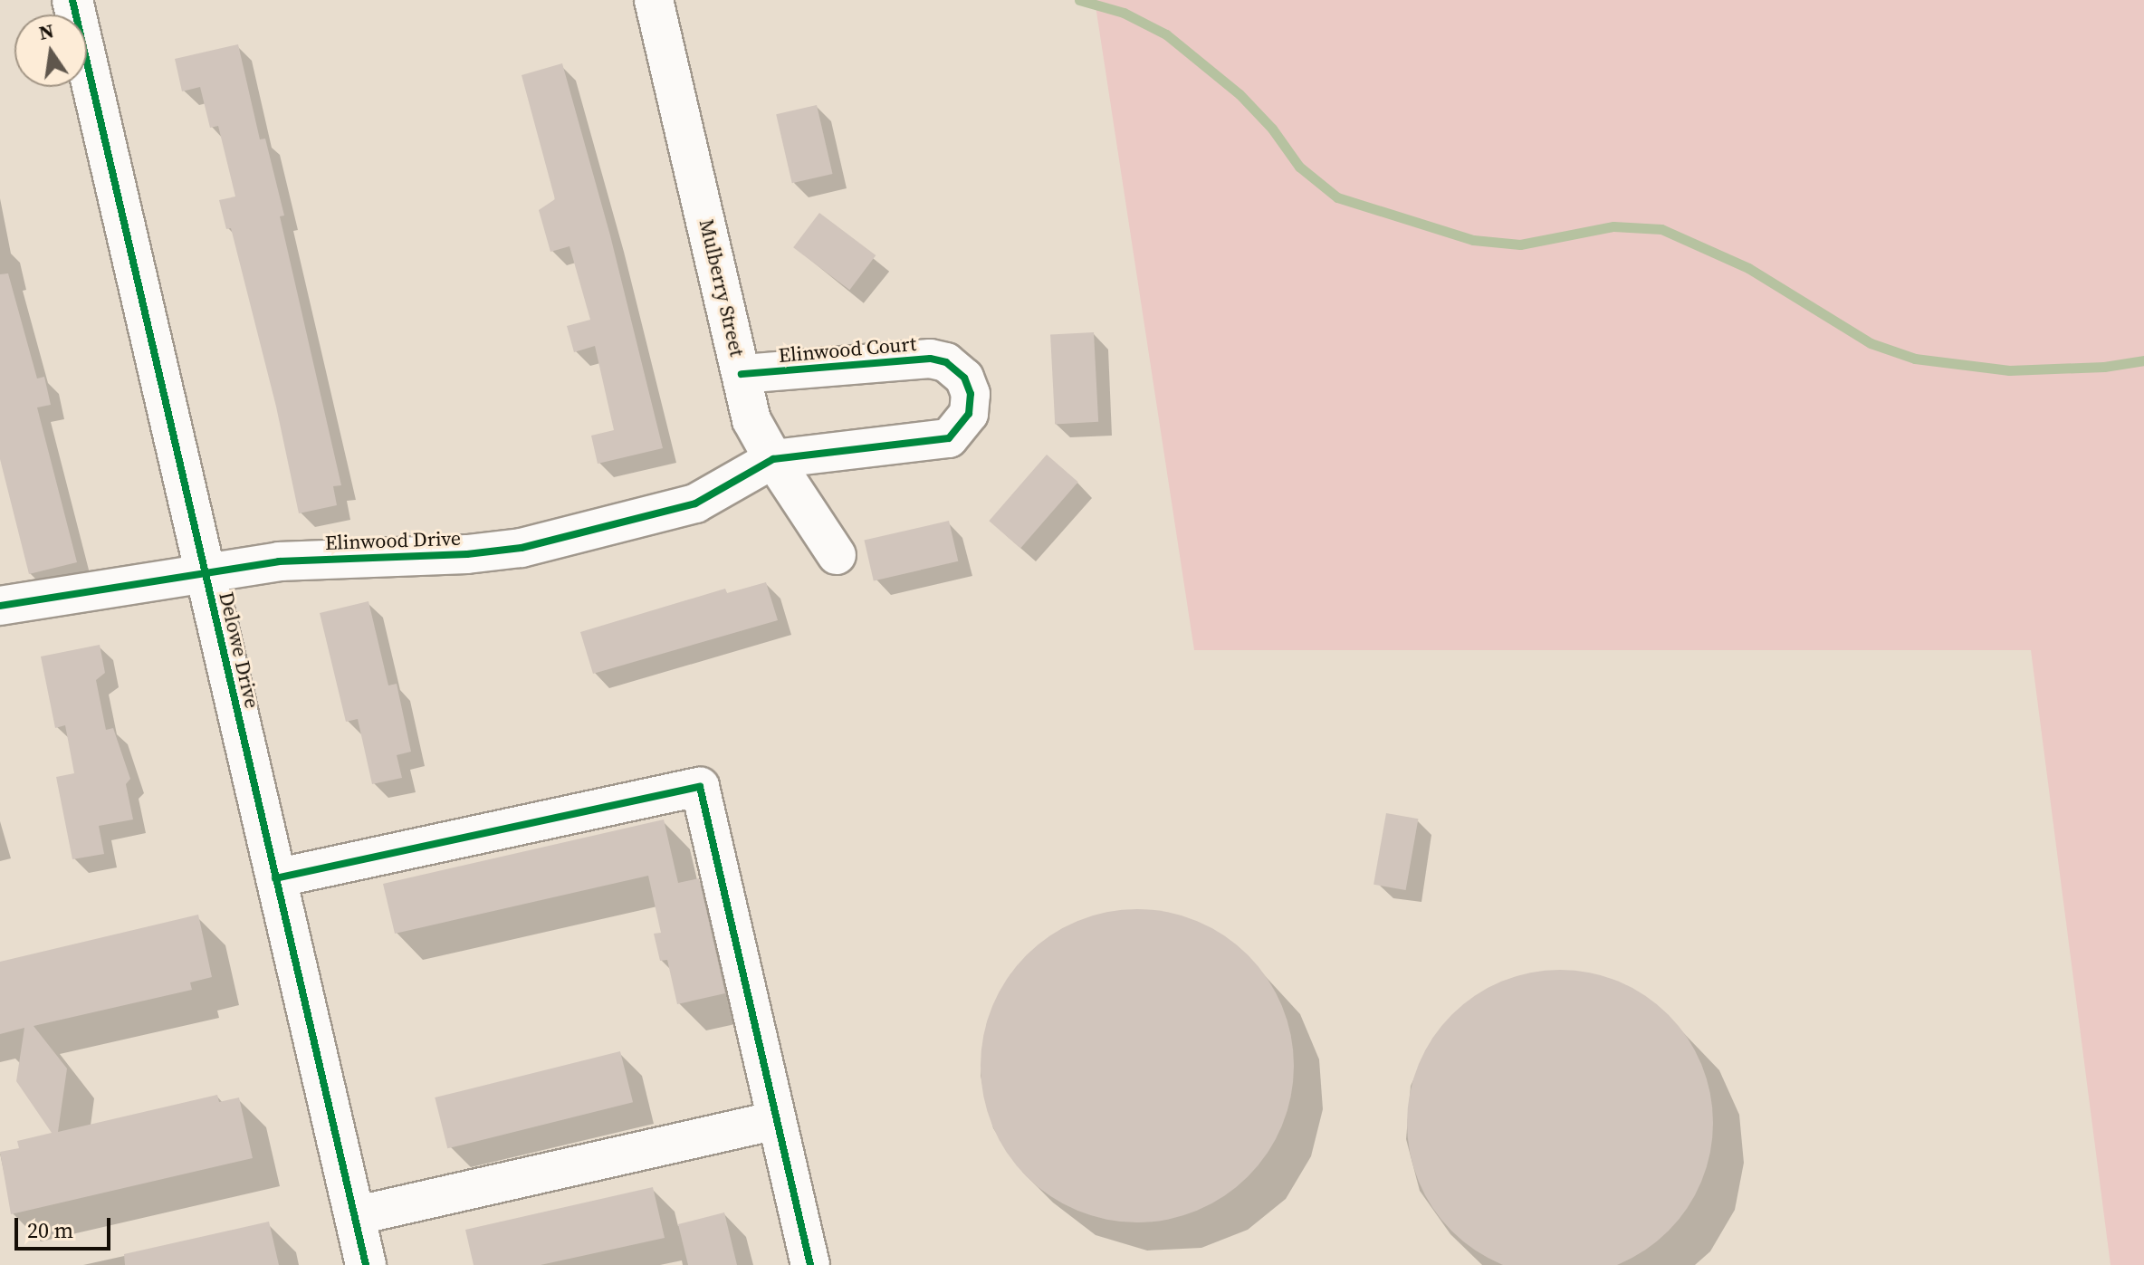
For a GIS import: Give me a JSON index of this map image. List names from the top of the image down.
{
  "streets": {
    "street": [
      "Mulberry Street",
      "Elinwood Court",
      "Elinwood Drive",
      "Delowe Drive"
    ]
  },
  "crossings": [
    ["Mulberry Street", "Elinwood Court"],
    ["Mulberry Street", "Elinwood Drive"],
    ["Elinwood Court", "Elinwood Drive"],
    ["Elinwood Drive", "Delowe Drive"]
  ],
  "scale_bar": "20 m",
  "north": "top"
}
